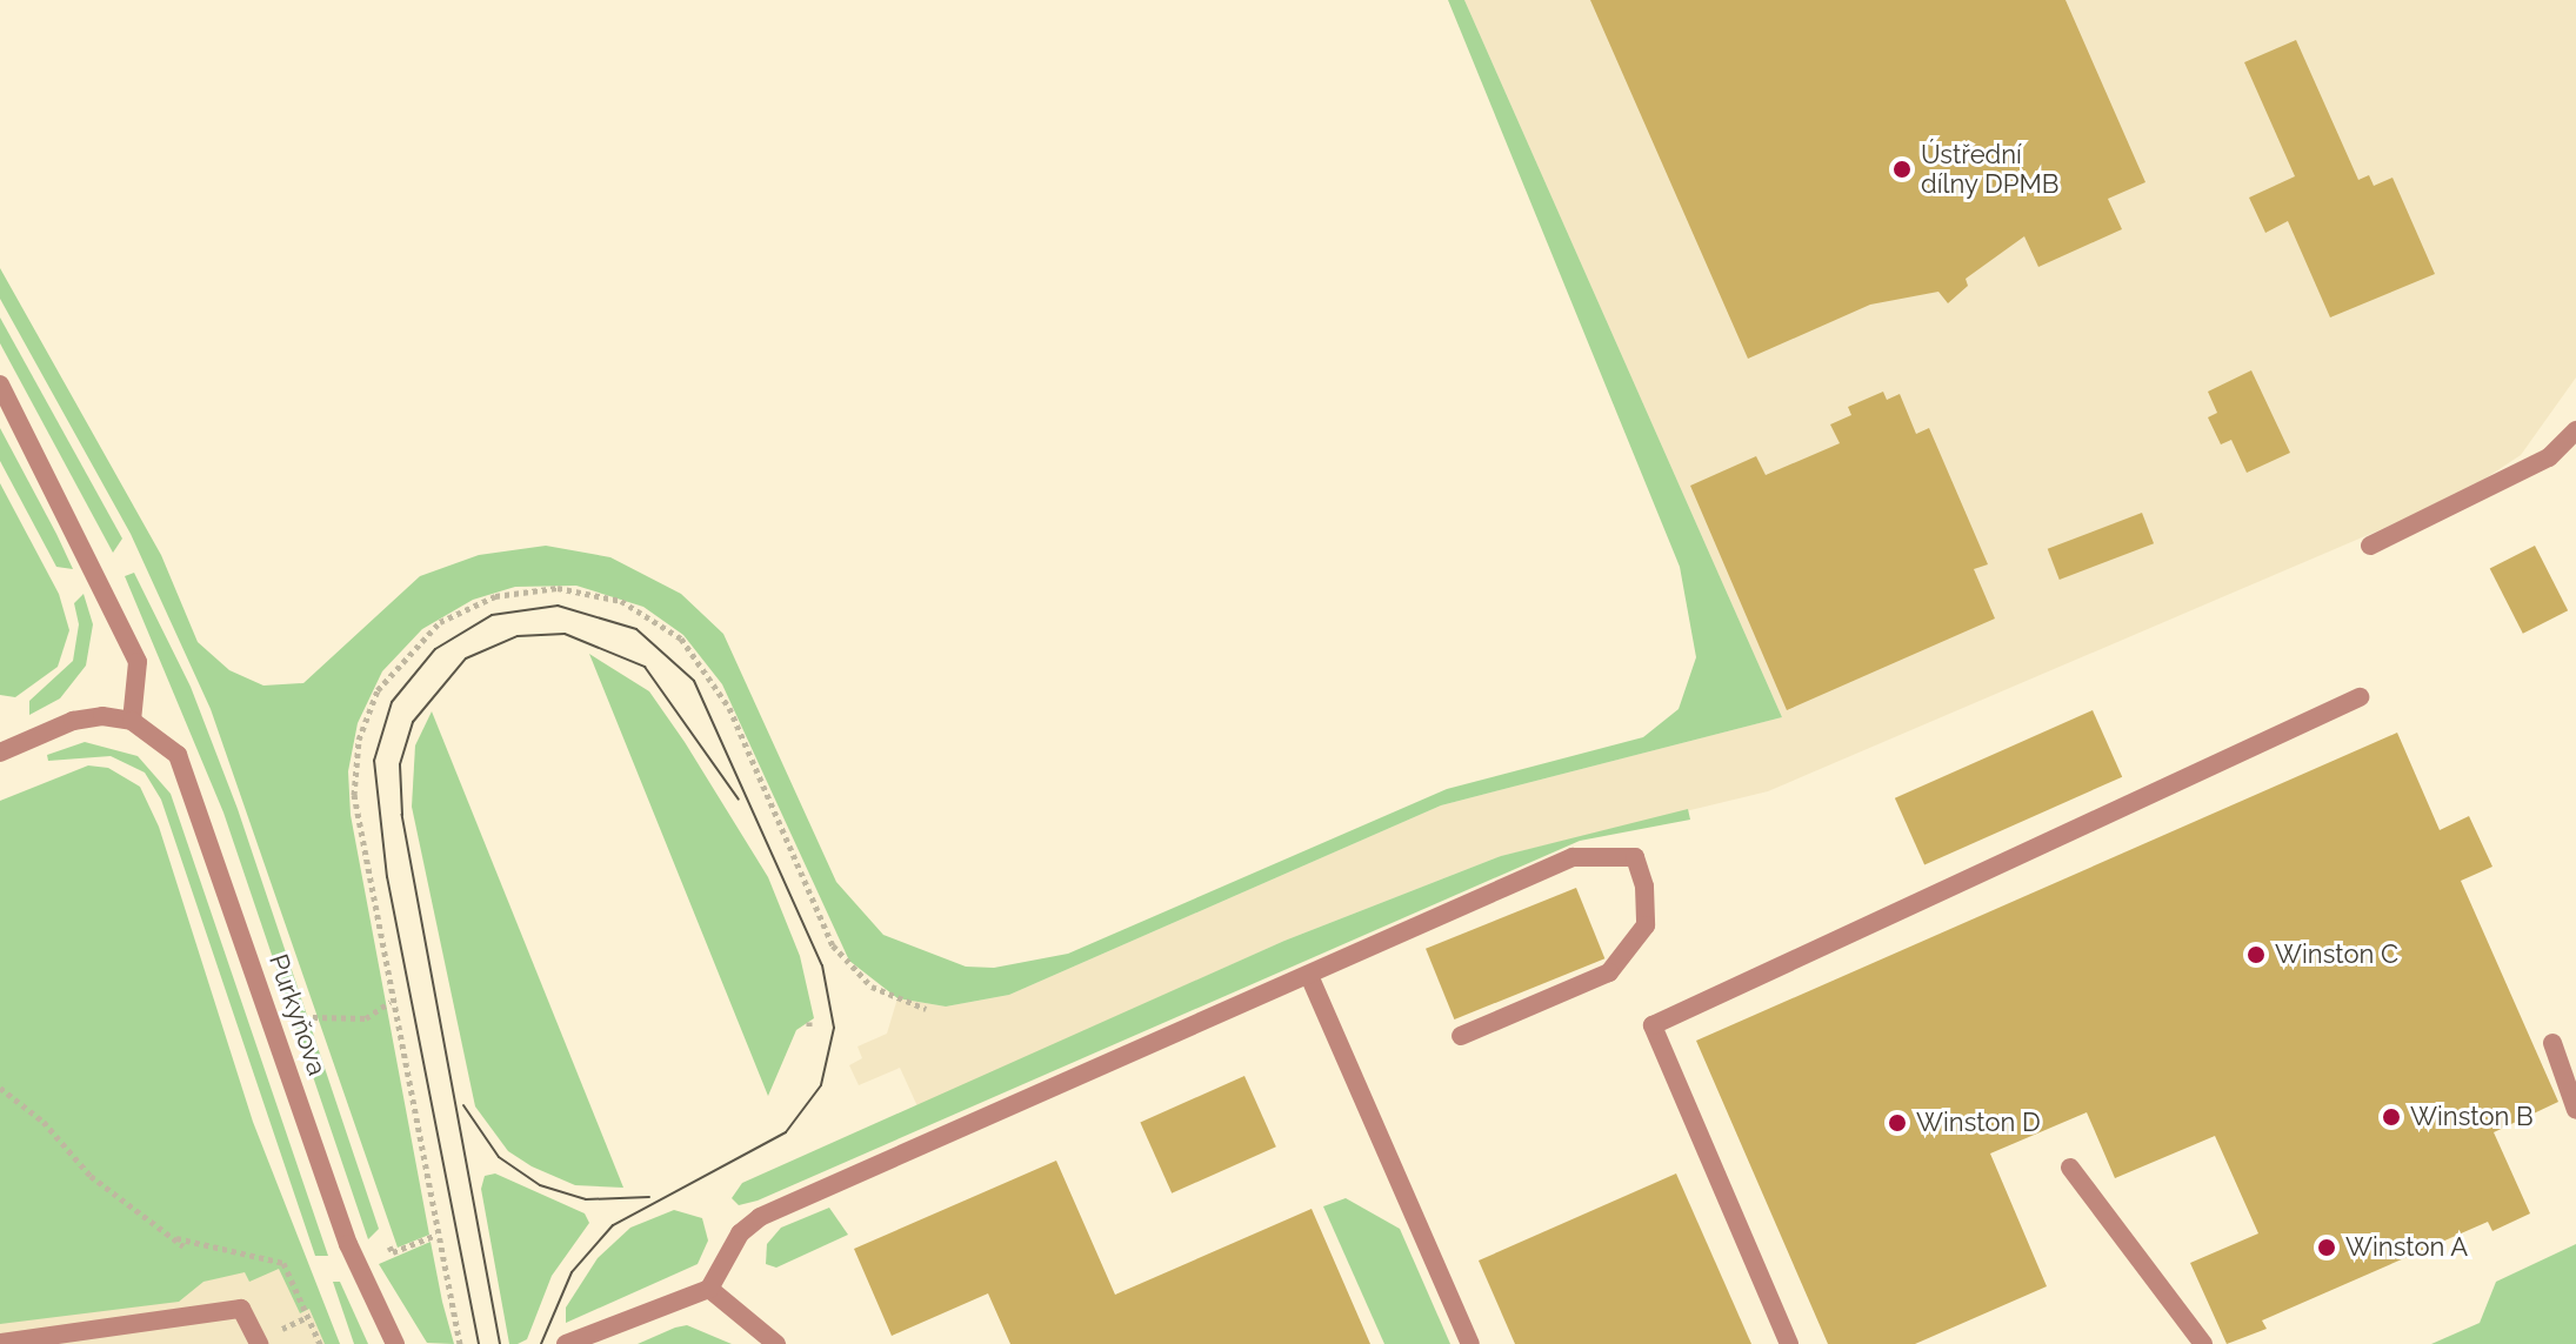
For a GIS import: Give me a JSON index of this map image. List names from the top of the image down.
{
  "streets": {
    "street": ["Purkyňova"]
  },
  "places": [
    "Ústřední dílny DPMB",
    "Winston C",
    "Winston B",
    "Winston D",
    "Winston A"
  ]
}
